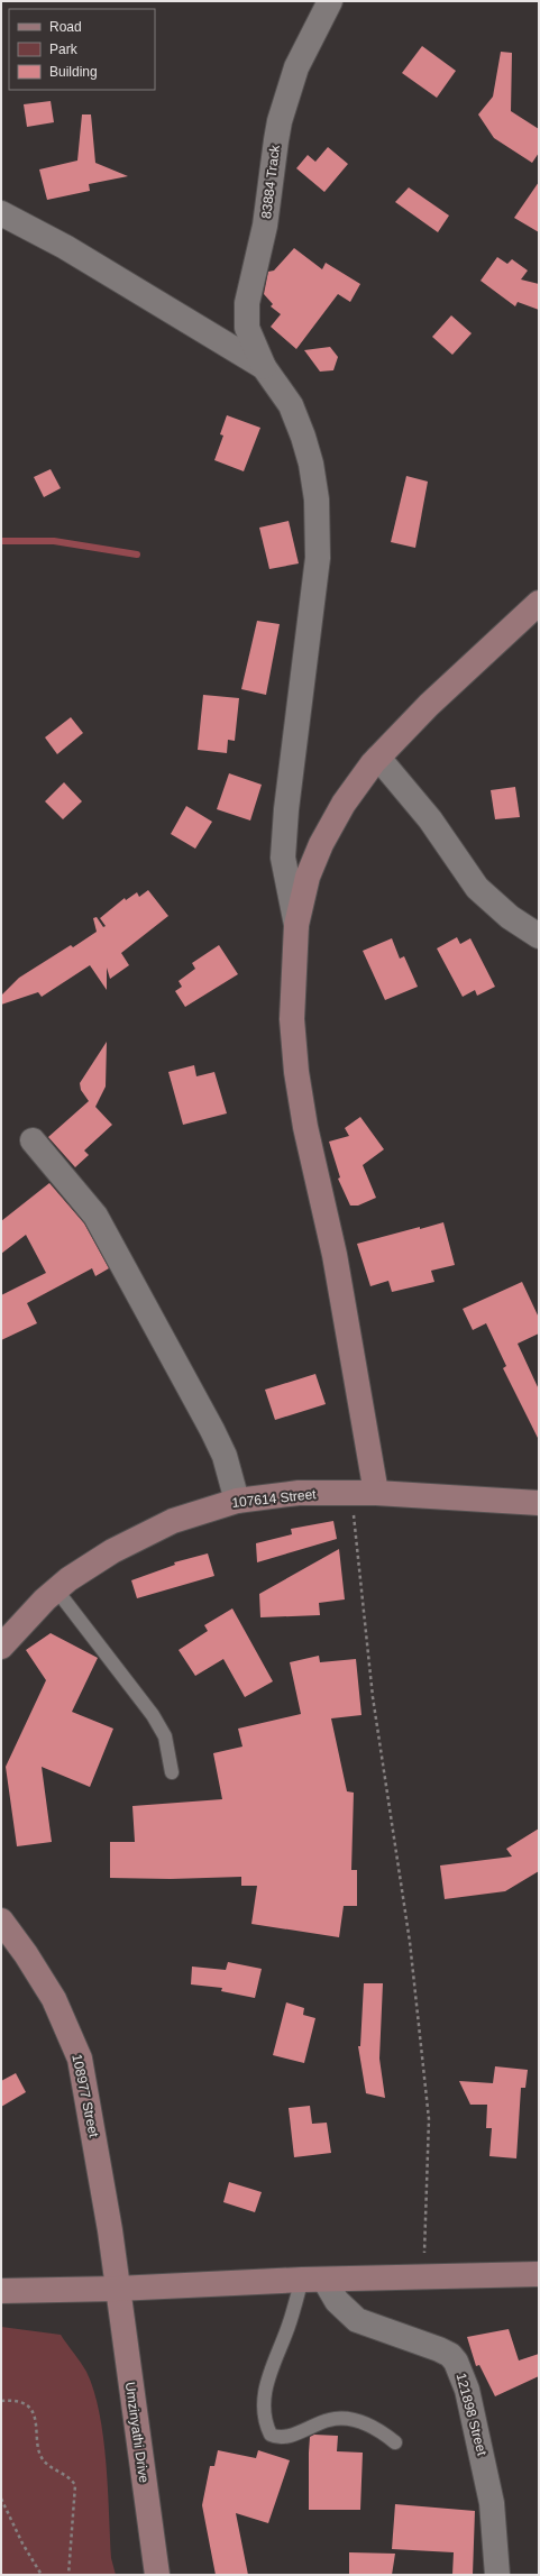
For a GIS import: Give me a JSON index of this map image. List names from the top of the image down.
{
  "streets": {
    "street": [
      "83884 Track",
      "107614 Street",
      "108977 Street",
      "121898 Street",
      "Umzinyathi Drive"
    ]
  },
  "crossings": [
    ["108977 Street", "Umzinyathi Drive"]
  ],
  "legend": ["Road", "Park", "Building"]
}
